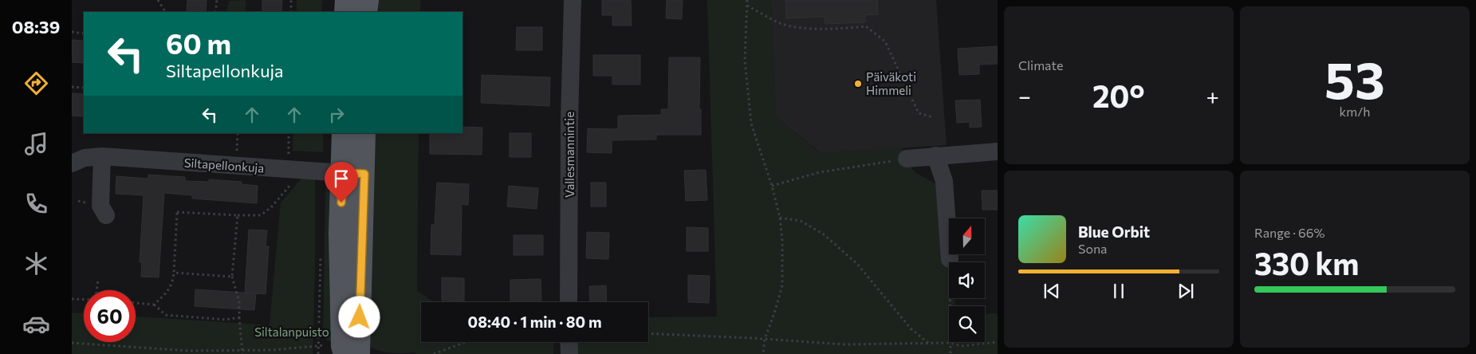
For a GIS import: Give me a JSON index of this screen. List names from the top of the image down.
{
  "streets": {
    "street": ["Vallesmannintie", "Siltapellonkuja"]
  },
  "parks": ["Siltalanpuisto"],
  "places": ["Päiväkoti Himmeli"],
  "north": "top",
  "page": {
    "tabs": "08:39",
    "tile": [
      "Climate",
      ["53", "km/h"],
      ["Range · 66%", "330 km"]
    ],
    "turn": ["60 m", "Siltapellonkuja"],
    "heat": ["−", "20°", "+"],
    "song": ["Blue Orbit", "Sona"],
    "limit": "60",
    "trip": "08:40 · 1 min · 80 m"
  }
}
